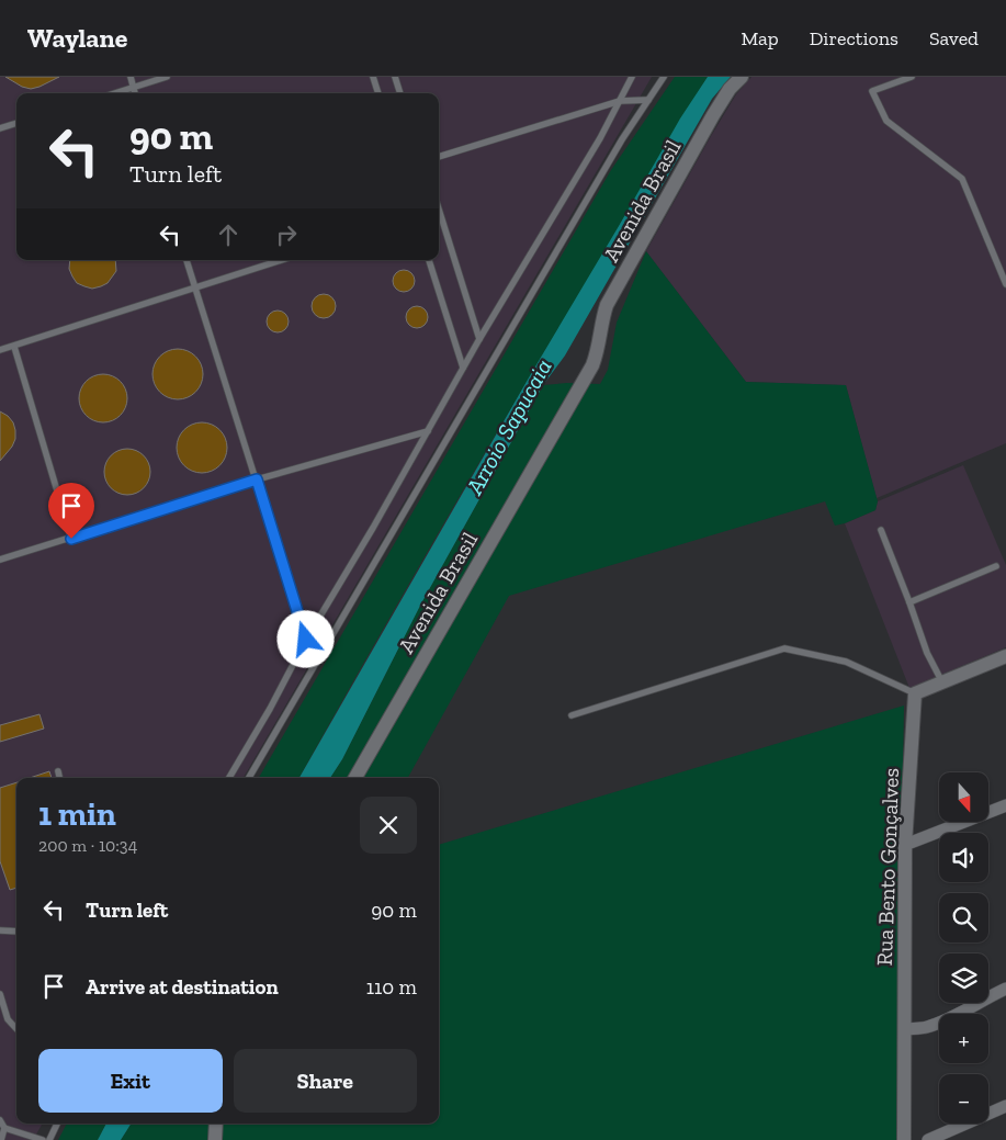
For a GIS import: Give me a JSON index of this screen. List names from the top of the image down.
{
  "streets": {
    "main road": ["Avenida Brasil", "Rua Bento Gonçalves"]
  },
  "water": ["Arroio Sapucaia"],
  "north": "bottom",
  "page": {
    "header": "Waylane",
    "nav": ["Map", "Directions", "Saved"],
    "turn": ["90 m", "Turn left"],
    "map_buttons": ["+", "−"],
    "heading": ["1 min", "200 m · 10:34"],
    "list": [
      {
        "name": "Turn left",
        "value": "90 m"
      },
      {
        "name": "Arrive at destination",
        "value": "110 m"
      }
    ],
    "buttons": ["Exit", "Share"]
  }
}
